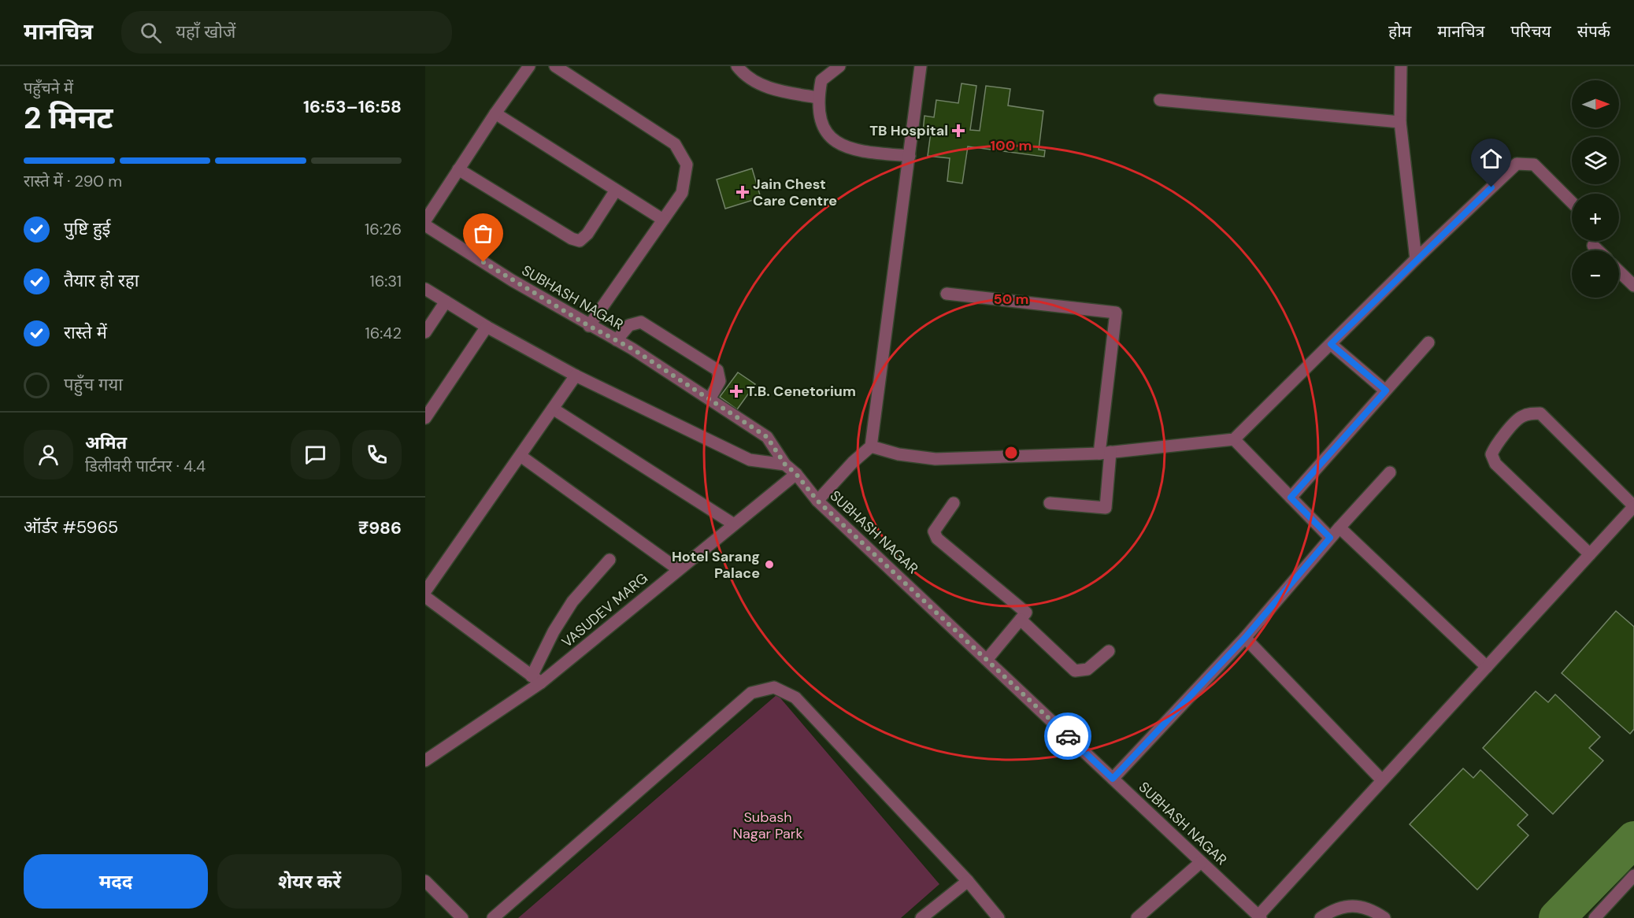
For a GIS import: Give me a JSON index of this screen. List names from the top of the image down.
{
  "streets": {
    "street": ["SUBHASH NAGAR", "VASUDEV MARG"]
  },
  "crossings": [
    ["SUBHASH NAGAR", "VASUDEV MARG"]
  ],
  "parks": ["Subash Nagar Park"],
  "places": {
    "health": ["TB Hospital", "Jain Chest Care Centre", "T.B. Cenetorium"],
    "other": ["Hotel Sarang Palace"]
  },
  "north": "right",
  "page": {
    "header": "मानचित्र",
    "search": "यहाँ खोजें",
    "nav": [
      "होम",
      "मानचित्र",
      "परिचय",
      "संपर्क"
    ],
    "heading": ["2 मिनट", "पहुँचने में", "16:53–16:58"],
    "panel": [
      "अमित",
      "डिलीवरी पार्टनर · 4.4",
      "ऑर्डर #5965",
      "₹986"
    ],
    "map_buttons": ["+", "−"],
    "bar": "रास्ते में · 290 m",
    "list": [
      ["पुष्टि हुई", "16:26"],
      ["तैयार हो रहा", "16:31"],
      ["रास्ते में", "16:42"],
      "पहुँच गया"
    ],
    "buttons": ["मदद", "शेयर करें"]
  },
  "rings": ["100 m", "50 m"]
}
